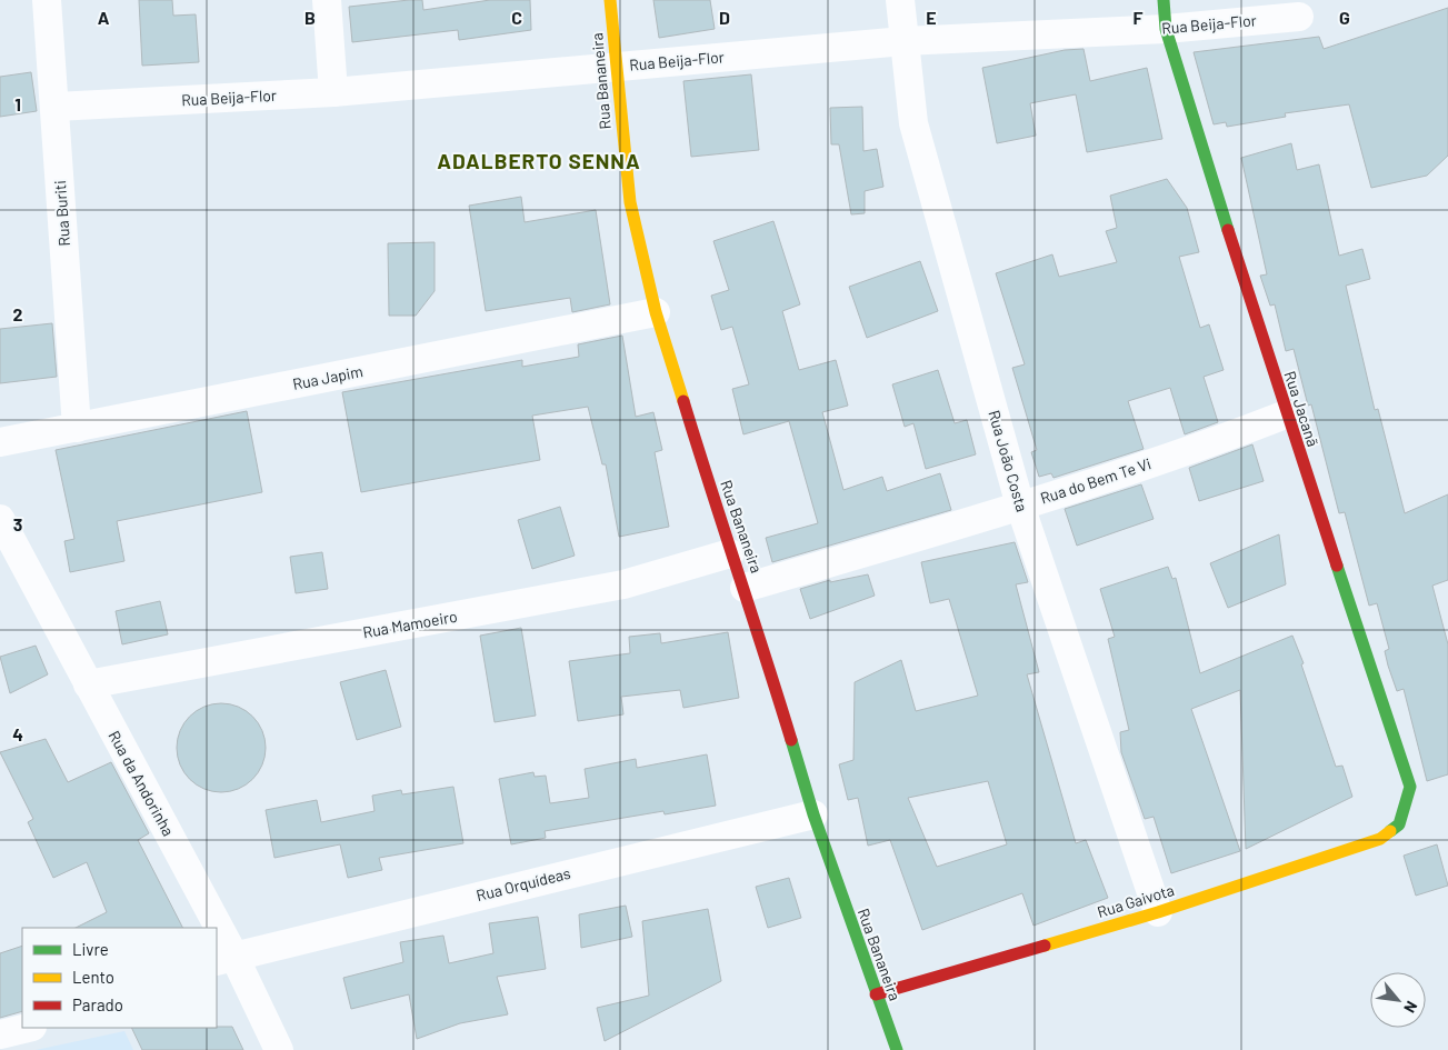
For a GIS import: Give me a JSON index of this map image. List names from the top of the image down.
{
  "streets": {
    "street": [
      "Rua Beija-Flor",
      "Rua Bananeira",
      "Rua Buriti",
      "Rua Japim",
      "Rua Jacanã",
      "Rua João Costa",
      "Rua do Bem Te Vi",
      "Rua Mamoeiro",
      "Rua da Andorinha",
      "Rua Orquídeas",
      "Rua Gaivota"
    ]
  },
  "crossings": [
    ["Rua Beija-Flor", "Rua Bananeira"],
    ["Rua Beija-Flor", "Rua Buriti"],
    ["Rua Beija-Flor", "Rua Jacanã"],
    ["Rua Beija-Flor", "Rua João Costa"],
    ["Rua Bananeira", "Rua Japim"],
    ["Rua Bananeira", "Rua do Bem Te Vi"],
    ["Rua Bananeira", "Rua Mamoeiro"],
    ["Rua Bananeira", "Rua Orquídeas"],
    ["Rua Bananeira", "Rua Gaivota"],
    ["Rua Buriti", "Rua Japim"],
    ["Rua Jacanã", "Rua do Bem Te Vi"],
    ["Rua Jacanã", "Rua Gaivota"],
    ["Rua João Costa", "Rua do Bem Te Vi"],
    ["Rua João Costa", "Rua Gaivota"],
    ["Rua Mamoeiro", "Rua da Andorinha"],
    ["Rua da Andorinha", "Rua Orquídeas"]
  ],
  "districts": ["ADALBERTO SENNA"],
  "legend": ["Livre", "Lento", "Parado"],
  "north": "bottom right",
  "grid": {
    "columns": [
      "A",
      "B",
      "C",
      "D",
      "E",
      "F",
      "G"
    ],
    "rows": [
      "1",
      "2",
      "3",
      "4"
    ]
  }
}
